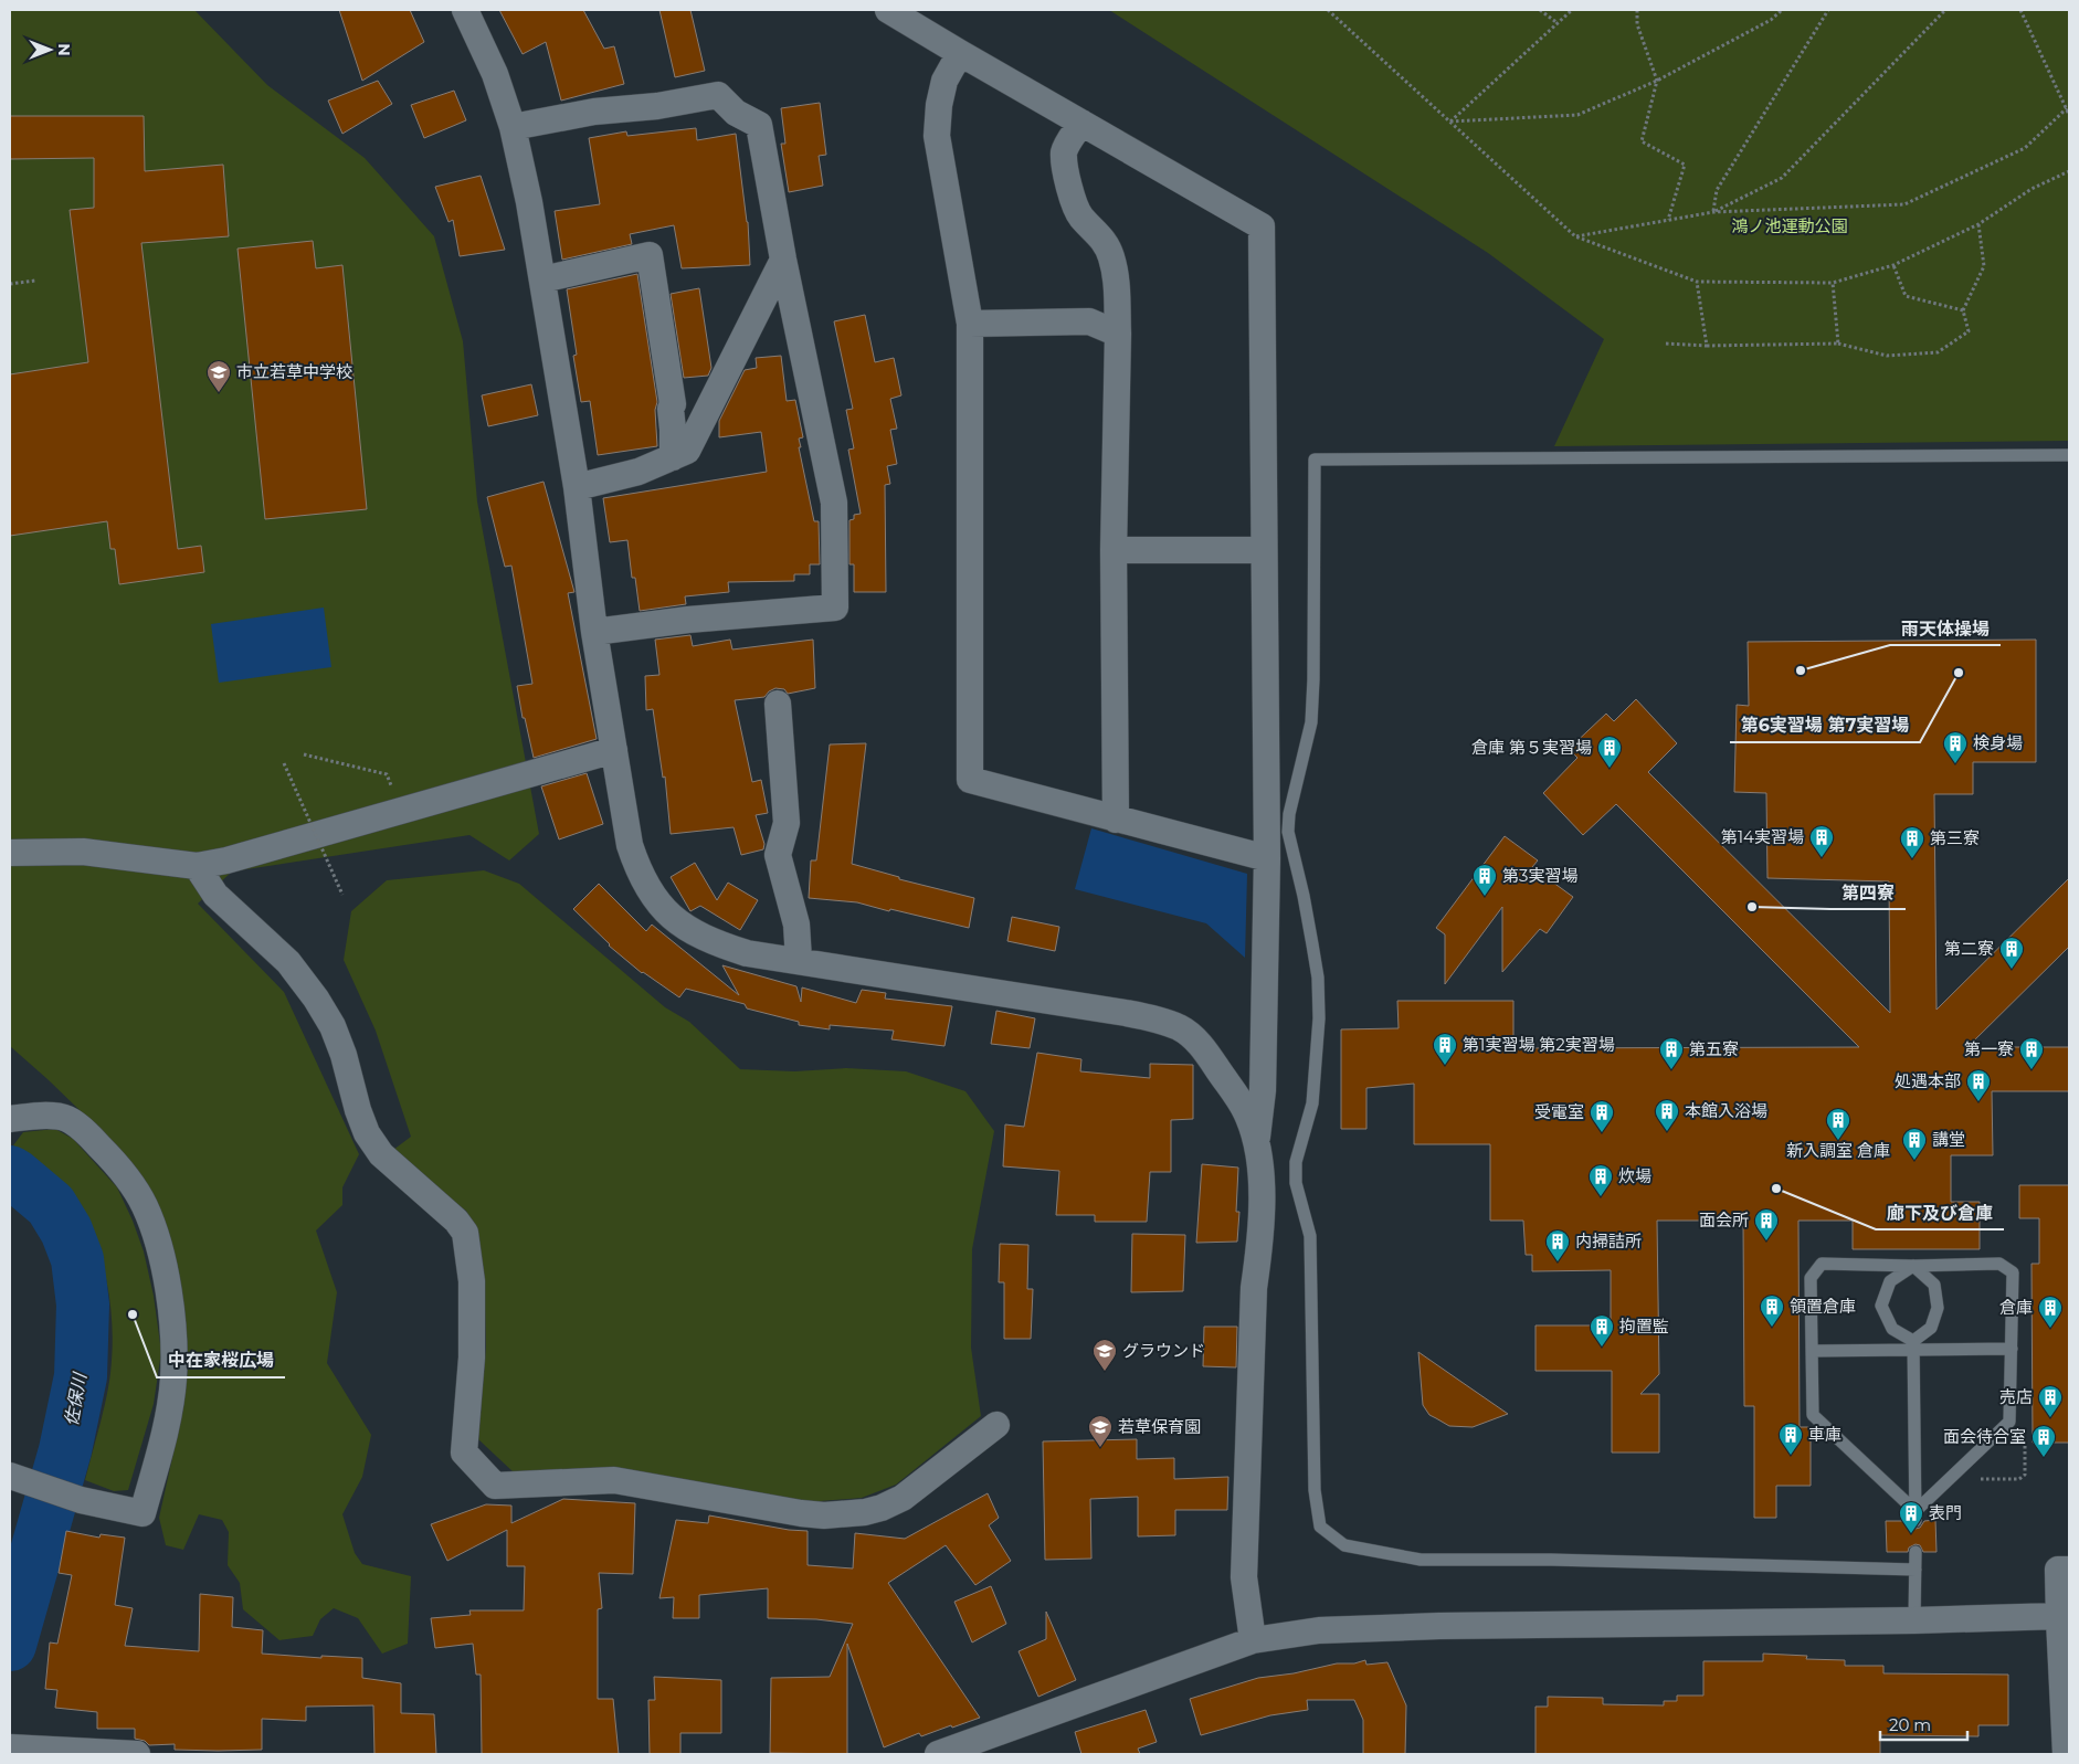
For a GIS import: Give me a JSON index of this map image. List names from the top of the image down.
{
  "water": ["佐保川"],
  "parks": ["鴻ノ池運動公園"],
  "places": {
    "school or university": ["市立若草中学校", "グラウンド", "若草保育園"],
    "other": [
      "雨天体操場",
      "第6実習場 第7実習場",
      "第四寮",
      "廊下及び倉庫",
      "中在家桜広場"
    ],
    "building": [
      "検身場",
      "倉庫 第５実習場",
      "第14実習場",
      "第三寮",
      "第3実習場",
      "第二寮",
      "第1実習場 第2実習場",
      "第五寮",
      "第一寮",
      "処遇本部",
      "本館入浴場",
      "受電室",
      "新入調室 倉庫",
      "講堂",
      "炊場",
      "面会所",
      "内掃詰所",
      "領置倉庫",
      "倉庫",
      "拘置監",
      "売店",
      "車庫",
      "面会待合室",
      "表門"
    ]
  },
  "scale_bar": "20 m",
  "north": "right"
}
